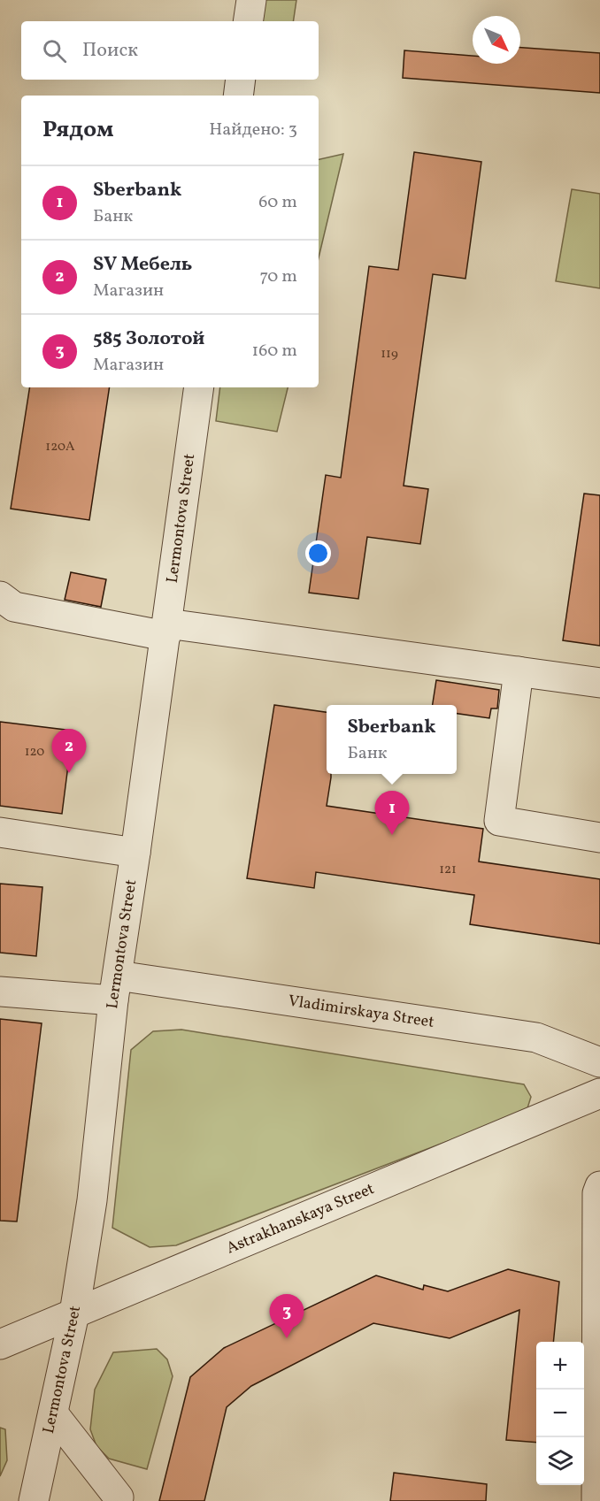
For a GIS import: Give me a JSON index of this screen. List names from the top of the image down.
{
  "streets": {
    "street": ["Lermontova Street", "Vladimirskaya Street", "Astrakhanskaya Street"]
  },
  "crossings": [
    ["Lermontova Street", "Vladimirskaya Street"],
    ["Lermontova Street", "Astrakhanskaya Street"]
  ],
  "house_numbers": [
    "119",
    "120А",
    "120",
    "121"
  ],
  "north": "bottom right",
  "page": {
    "search": "Поиск",
    "heading": ["Рядом", "Найдено: 3"],
    "list": [
      {
        "mark": "1",
        "name": "Sberbank",
        "note": "Банк",
        "value": "60 m"
      },
      {
        "mark": "2",
        "name": "SV Мебель",
        "note": "Магазин",
        "value": "70 m"
      },
      {
        "mark": "3",
        "name": "585 Золотой",
        "note": "Магазин",
        "value": "160 m"
      }
    ],
    "popup": ["Sberbank", "Банк"],
    "pins": ["2", "1", "3"],
    "map_buttons": ["+", "−"]
  }
}
